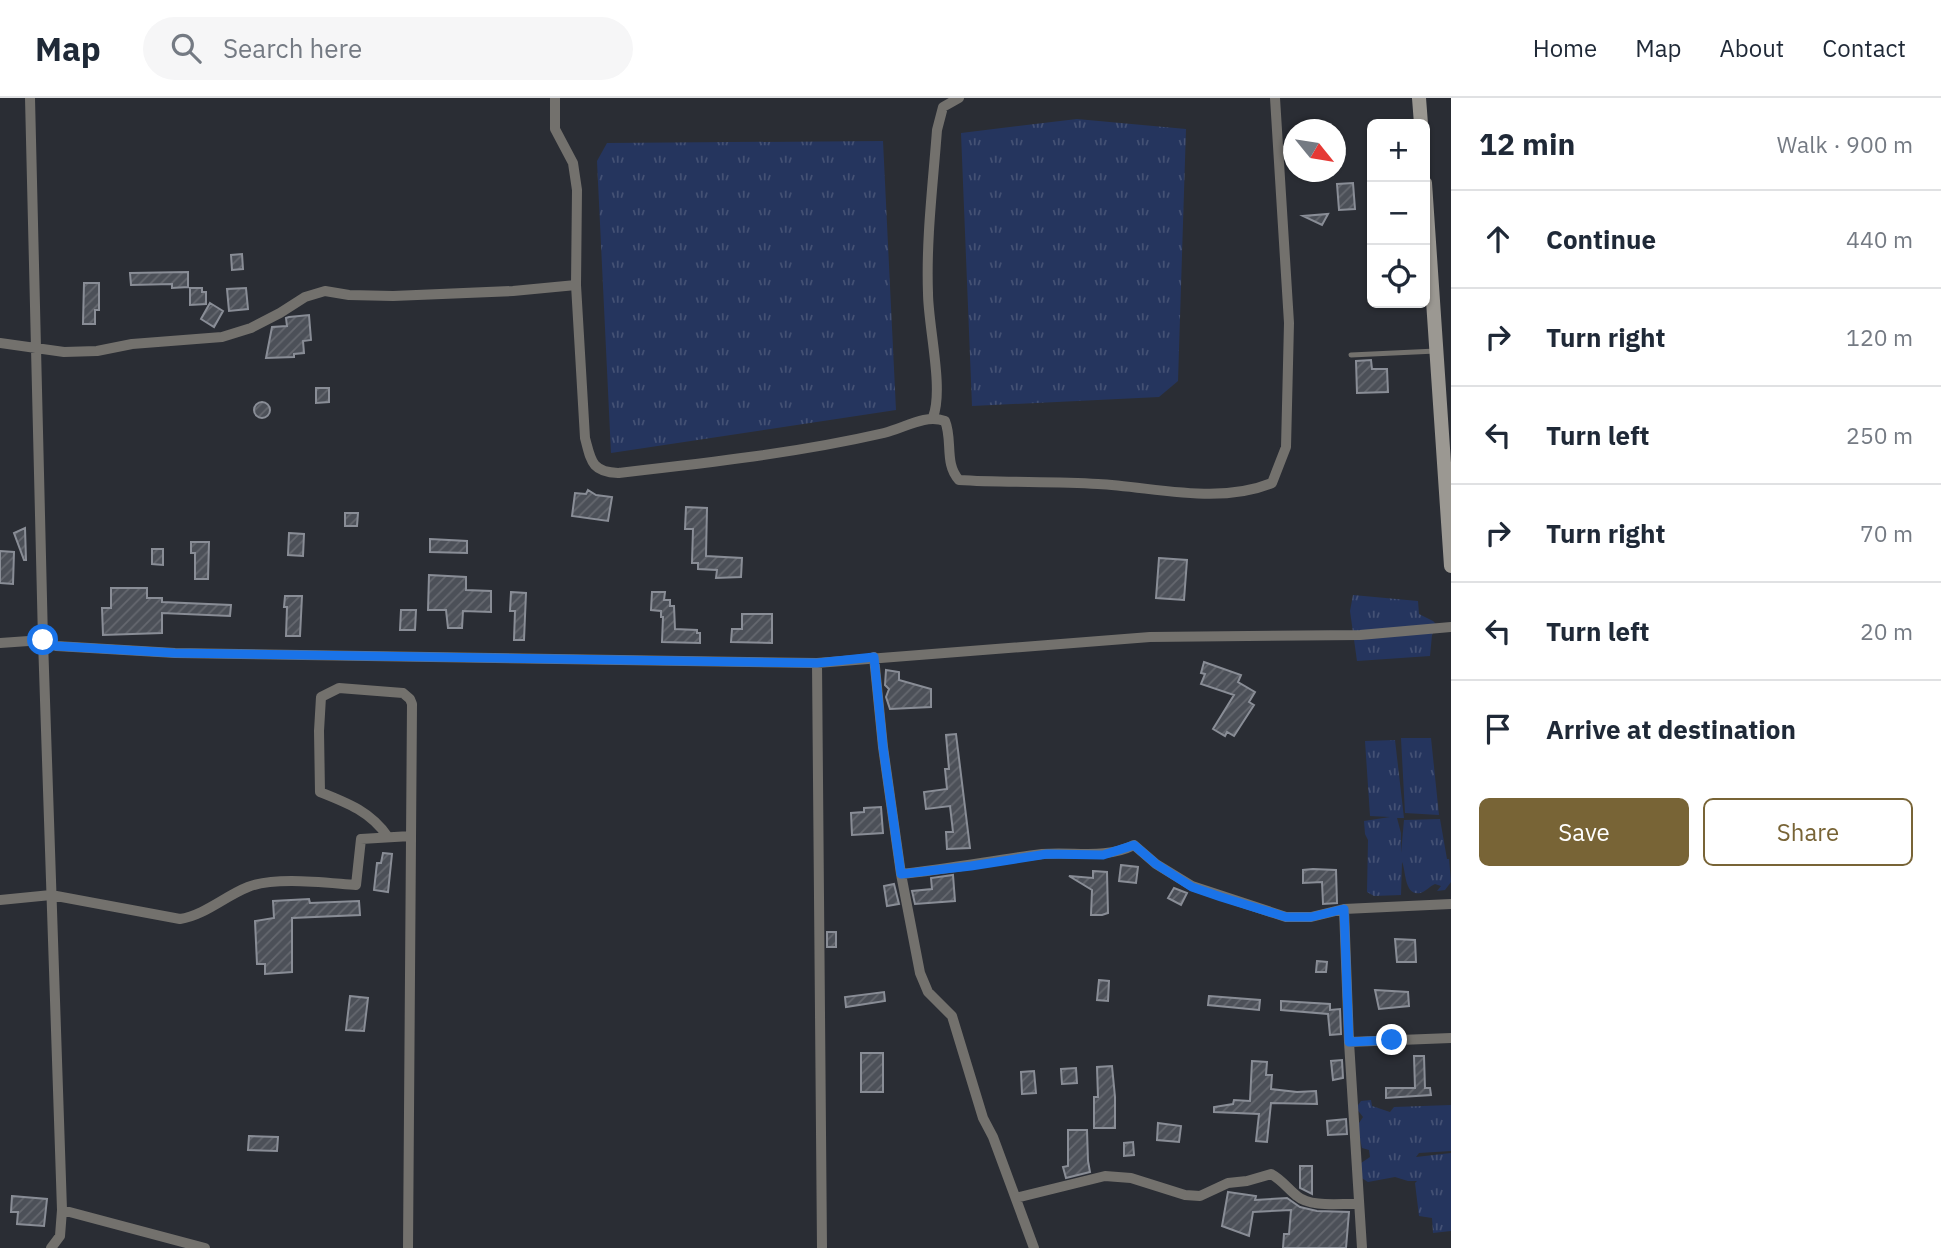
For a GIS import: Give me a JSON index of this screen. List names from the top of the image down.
{
  "north": "bottom right",
  "page": {
    "header": "Map",
    "search": "Search here",
    "nav": [
      "Home",
      "Map",
      "About",
      "Contact"
    ],
    "heading": ["12 min", "Walk · 900 m"],
    "map_buttons": ["+", "−"],
    "list": [
      ["Continue", "440 m"],
      ["Turn right", "120 m"],
      ["Turn left", "250 m"],
      ["Turn right", "70 m"],
      ["Turn left", "20 m"],
      "Arrive at destination"
    ],
    "buttons": ["Save", "Share"]
  }
}
